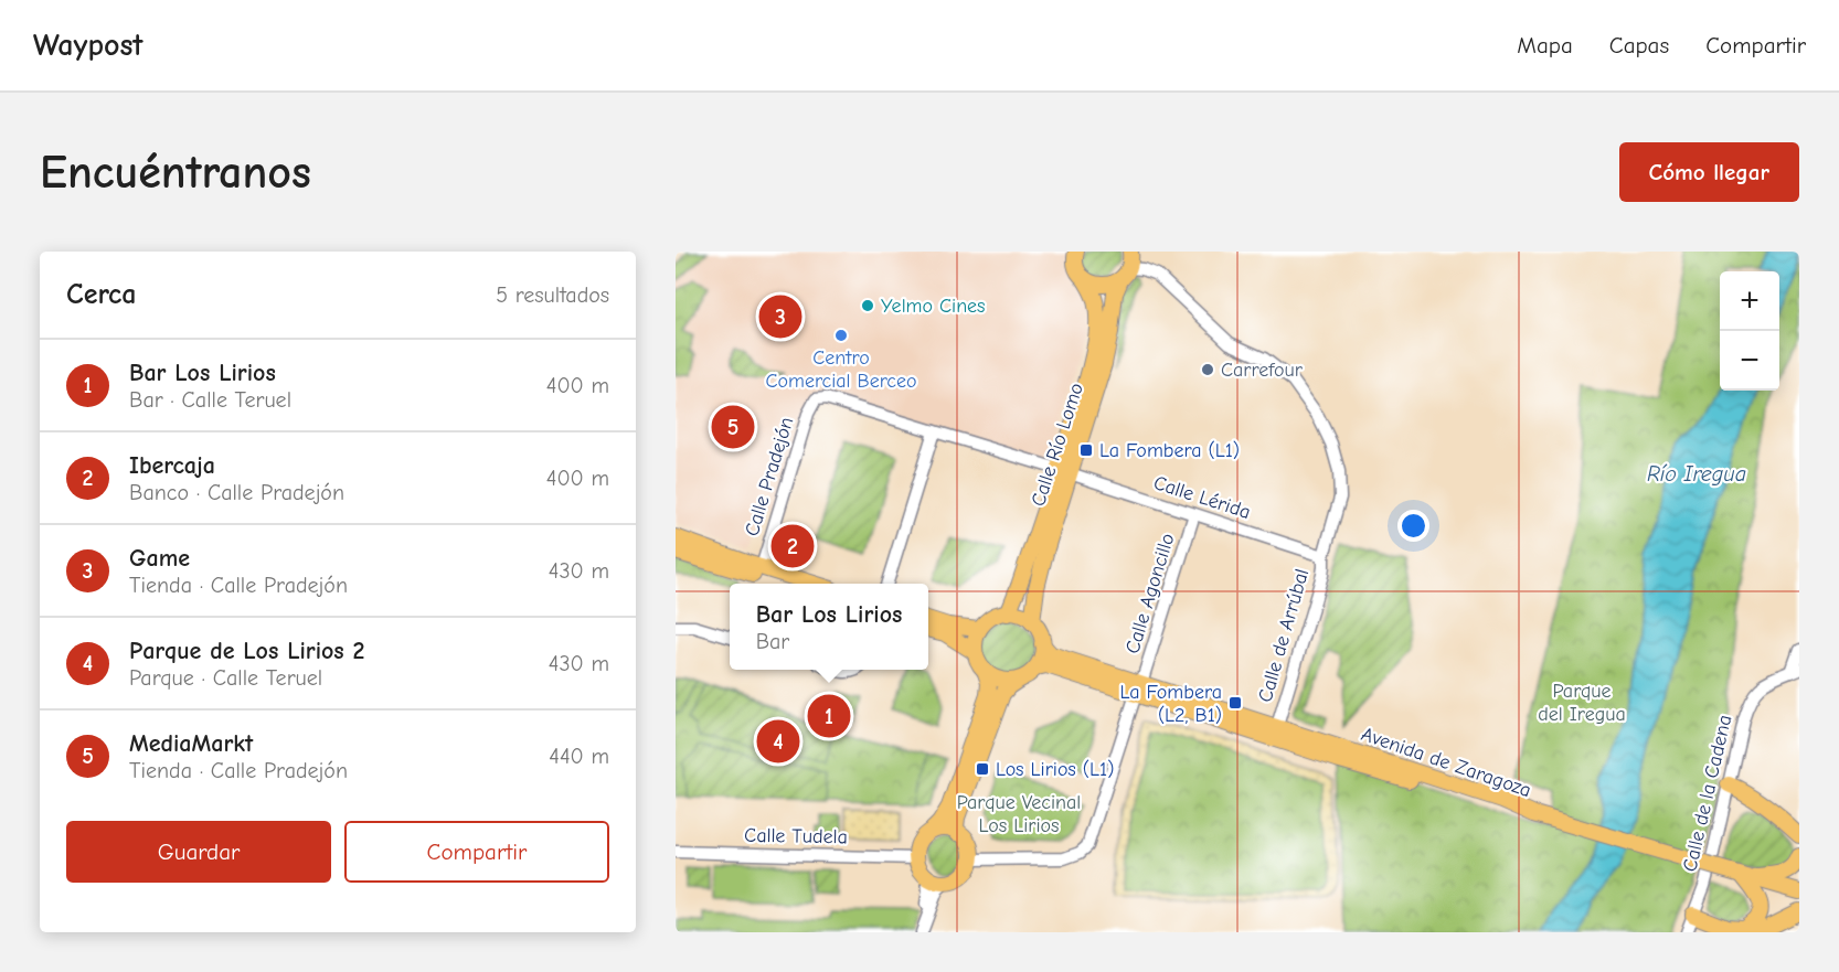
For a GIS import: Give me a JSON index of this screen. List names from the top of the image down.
{
  "streets": {
    "main road": ["Calle Río Lomo", "Avenida de Zaragoza"],
    "street": [
      "Calle Pradejón",
      "Calle Lérida",
      "Calle Agoncillo",
      "Calle de Arrúbal",
      "Calle de la Cadena",
      "Calle Tudela"
    ]
  },
  "crossings": [
    ["Calle Río Lomo", "Calle Lérida"],
    ["Calle Río Lomo", "Calle de Arrúbal"],
    ["Calle Río Lomo", "Avenida de Zaragoza"],
    ["Calle Pradejón", "Calle Lérida"],
    ["Calle Lérida", "Calle Agoncillo"],
    ["Calle Lérida", "Calle de Arrúbal"],
    ["Calle Agoncillo", "Avenida de Zaragoza"],
    ["Calle Agoncillo", "Calle Tudela"],
    ["Calle de Arrúbal", "Avenida de Zaragoza"]
  ],
  "water": ["Río Iregua"],
  "parks": ["Parque del Iregua", "Parque Vecinal Los Lirios"],
  "places": {
    "other": ["Yelmo Cines", "Centro Comercial Berceo", "Carrefour"],
    "transit": ["La Fombera (L1)", "La Fombera (L2, B1)", "Los Lirios (L1)"]
  },
  "page": {
    "header": "Waypost",
    "nav": ["Mapa", "Capas", "Compartir"],
    "buttons": [
      "Cómo llegar",
      ["Guardar", "Compartir"]
    ],
    "title": "Encuéntranos",
    "heading": ["Cerca", "5 resultados"],
    "map_buttons": ["+", "−"],
    "pins": [
      "3",
      "5",
      "2",
      "1",
      "4"
    ],
    "list": [
      {
        "mark": "1",
        "name": "Bar Los Lirios",
        "note": "Bar · Calle Teruel",
        "value": "400 m"
      },
      {
        "mark": "2",
        "name": "Ibercaja",
        "note": "Banco · Calle Pradejón",
        "value": "400 m"
      },
      {
        "mark": "3",
        "name": "Game",
        "note": "Tienda · Calle Pradejón",
        "value": "430 m"
      },
      {
        "mark": "4",
        "name": "Parque de Los Lirios 2",
        "note": "Parque · Calle Teruel",
        "value": "430 m"
      },
      {
        "mark": "5",
        "name": "MediaMarkt",
        "note": "Tienda · Calle Pradejón",
        "value": "440 m"
      }
    ],
    "popup": ["Bar Los Lirios", "Bar"]
  }
}
